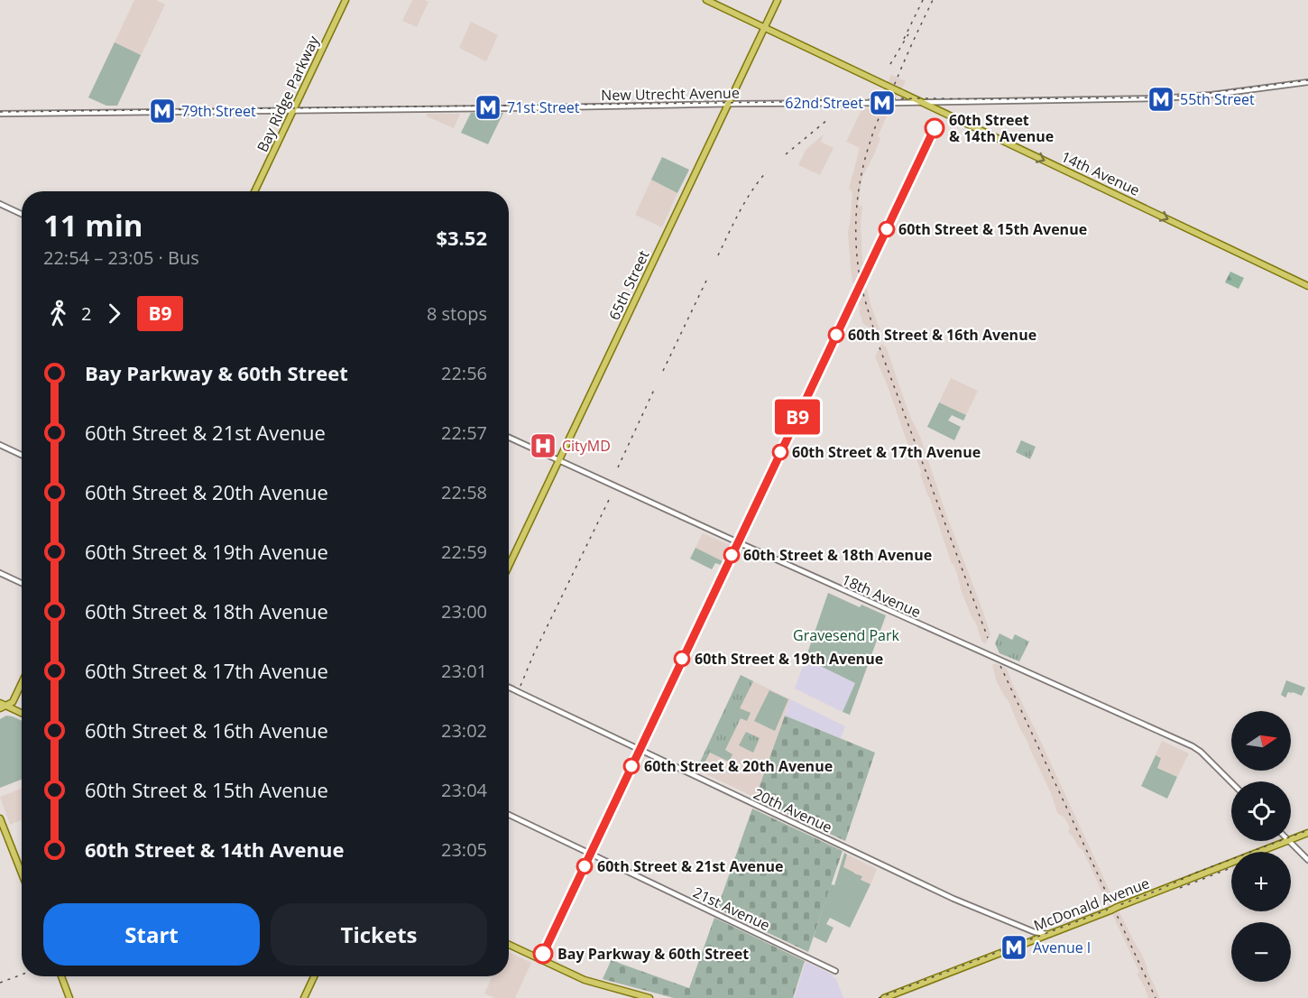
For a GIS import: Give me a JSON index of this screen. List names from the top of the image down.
{
  "streets": {
    "main road": [
      "Bay Ridge Parkway",
      "14th Avenue",
      "65th Street",
      "McDonald Avenue"
    ],
    "street": [
      "New Utrecht Avenue",
      "18th Avenue",
      "20th Avenue",
      "21st Avenue"
    ]
  },
  "crossings": [
    ["Bay Ridge Parkway", "New Utrecht Avenue"],
    ["New Utrecht Avenue", "14th Avenue"],
    ["New Utrecht Avenue", "65th Street"],
    ["14th Avenue", "65th Street"],
    ["65th Street", "18th Avenue"],
    ["20th Avenue", "McDonald Avenue"]
  ],
  "one_way": ["14th Avenue"],
  "parks": ["Gravesend Park"],
  "places": {
    "metro station": [
      "55th Street",
      "62nd Street",
      "71st Street",
      "79th Street",
      "Avenue I"
    ],
    "other": [
      "60th Street & 14th Avenue",
      "60th Street & 15th Avenue",
      "60th Street & 16th Avenue",
      "60th Street & 17th Avenue",
      "60th Street & 18th Avenue",
      "60th Street & 19th Avenue",
      "60th Street & 20th Avenue",
      "60th Street & 21st Avenue",
      "Bay Parkway & 60th Street"
    ],
    "hospital": ["CityMD"]
  },
  "lines": ["bus line B9"],
  "north": "right",
  "page": {
    "on_map": "B9",
    "heading": ["11 min", "22:54 – 23:05 · Bus", "$3.52"],
    "legs": ["2", "B9", "8 stops"],
    "list": [
      {
        "name": "Bay Parkway & 60th Street",
        "value": "22:56"
      },
      {
        "name": "60th Street & 21st Avenue",
        "value": "22:57"
      },
      {
        "name": "60th Street & 20th Avenue",
        "value": "22:58"
      },
      {
        "name": "60th Street & 19th Avenue",
        "value": "22:59"
      },
      {
        "name": "60th Street & 18th Avenue",
        "value": "23:00"
      },
      {
        "name": "60th Street & 17th Avenue",
        "value": "23:01"
      },
      {
        "name": "60th Street & 16th Avenue",
        "value": "23:02"
      },
      {
        "name": "60th Street & 15th Avenue",
        "value": "23:04"
      },
      {
        "name": "60th Street & 14th Avenue",
        "value": "23:05"
      }
    ],
    "map_buttons": ["+", "−"],
    "buttons": ["Start", "Tickets"]
  }
}
